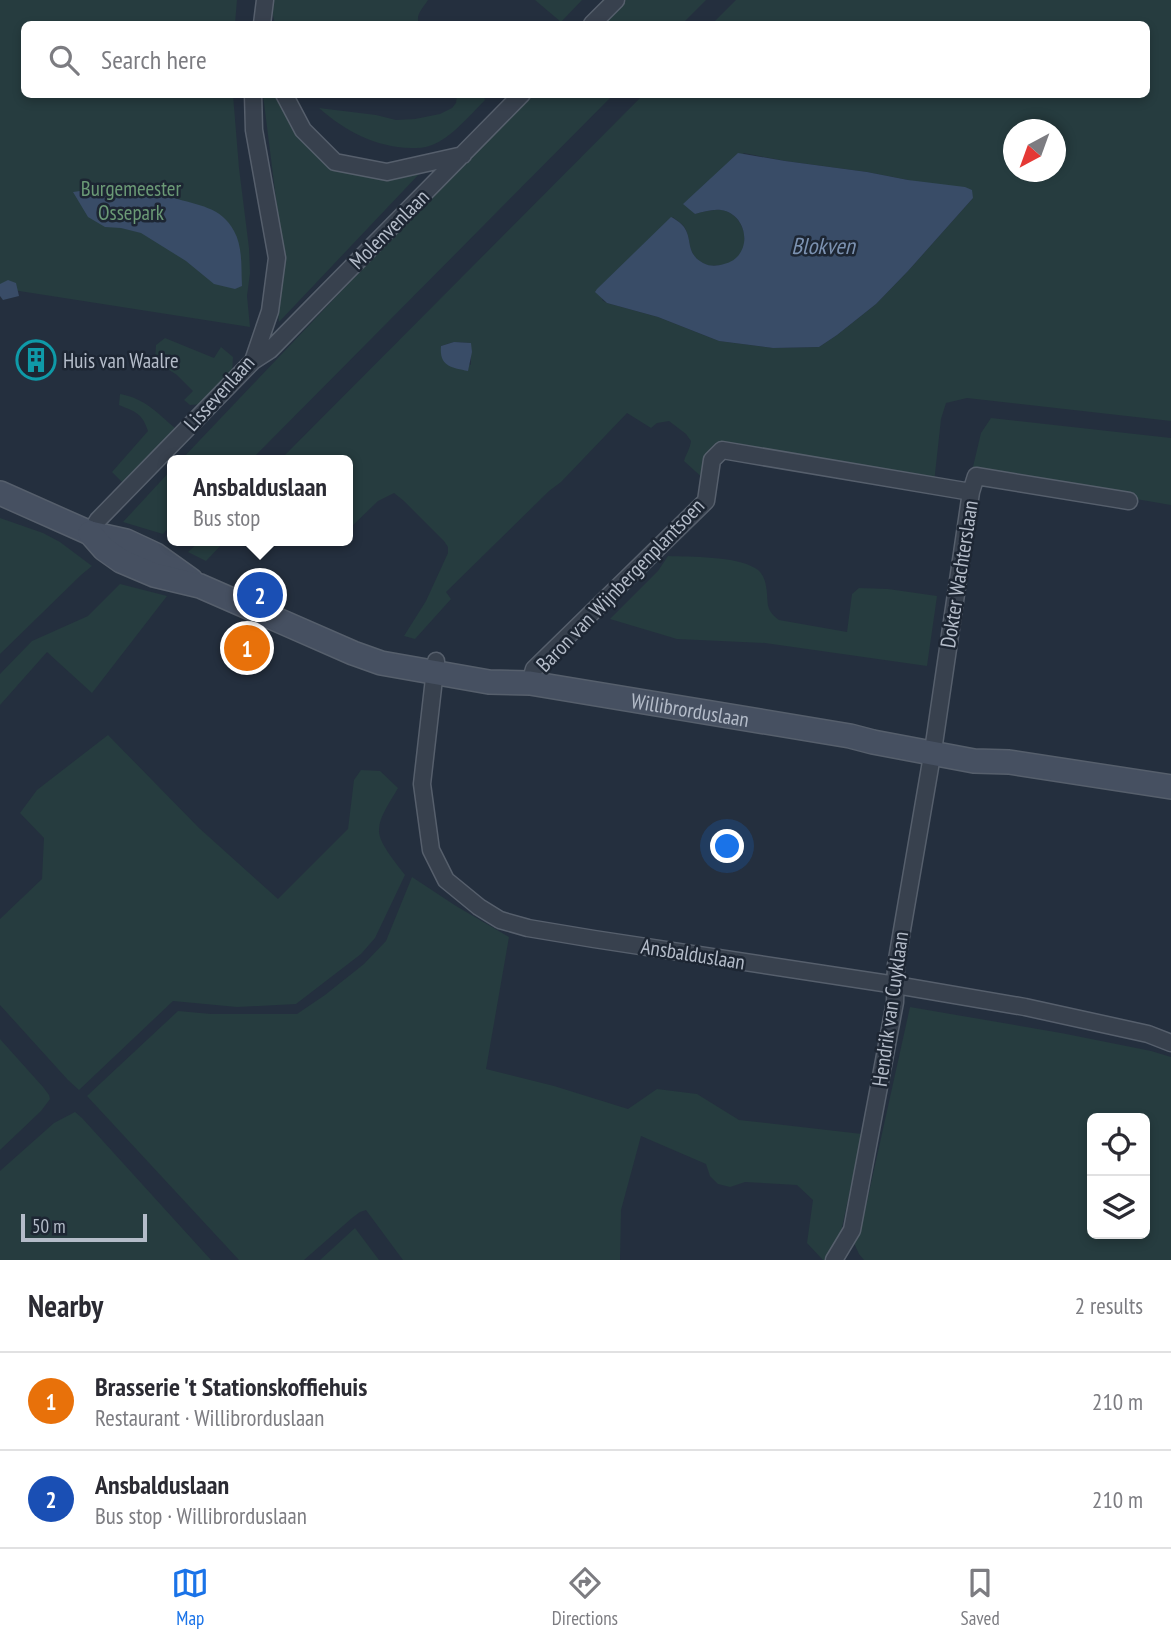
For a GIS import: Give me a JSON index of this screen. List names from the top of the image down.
{
  "streets": {
    "main road": ["Willibrorduslaan"],
    "street": [
      "Molenvenlaan",
      "Lissevenlaan",
      "Dokter Wachterslaan",
      "Baron van Wijnbergenplantsoen",
      "Ansbalduslaan",
      "Hendrik van Cuyklaan"
    ]
  },
  "crossings": [
    ["Molenvenlaan", "Lissevenlaan"],
    ["Lissevenlaan", "Willibrorduslaan"],
    ["Dokter Wachterslaan", "Baron van Wijnbergenplantsoen"],
    ["Dokter Wachterslaan", "Willibrorduslaan"],
    ["Dokter Wachterslaan", "Hendrik van Cuyklaan"],
    ["Baron van Wijnbergenplantsoen", "Willibrorduslaan"],
    ["Willibrorduslaan", "Ansbalduslaan"],
    ["Willibrorduslaan", "Hendrik van Cuyklaan"],
    ["Ansbalduslaan", "Hendrik van Cuyklaan"]
  ],
  "water": ["Blokven"],
  "parks": ["Burgemeester Ossepark"],
  "places": {
    "building": ["Huis van Waalre"]
  },
  "scale_bar": "50 m",
  "north": "bottom left",
  "page": {
    "search": "Search here",
    "popup": ["Ansbalduslaan", "Bus stop"],
    "pins": ["2", "1"],
    "scale": "50 m",
    "heading": ["Nearby", "2 results"],
    "list": [
      {
        "mark": "1",
        "name": "Brasserie 't Stationskoffiehuis",
        "note": "Restaurant · Willibrorduslaan",
        "value": "210 m"
      },
      {
        "mark": "2",
        "name": "Ansbalduslaan",
        "note": "Bus stop · Willibrorduslaan",
        "value": "210 m"
      }
    ],
    "nav": ["Map", "Directions", "Saved"]
  }
}
